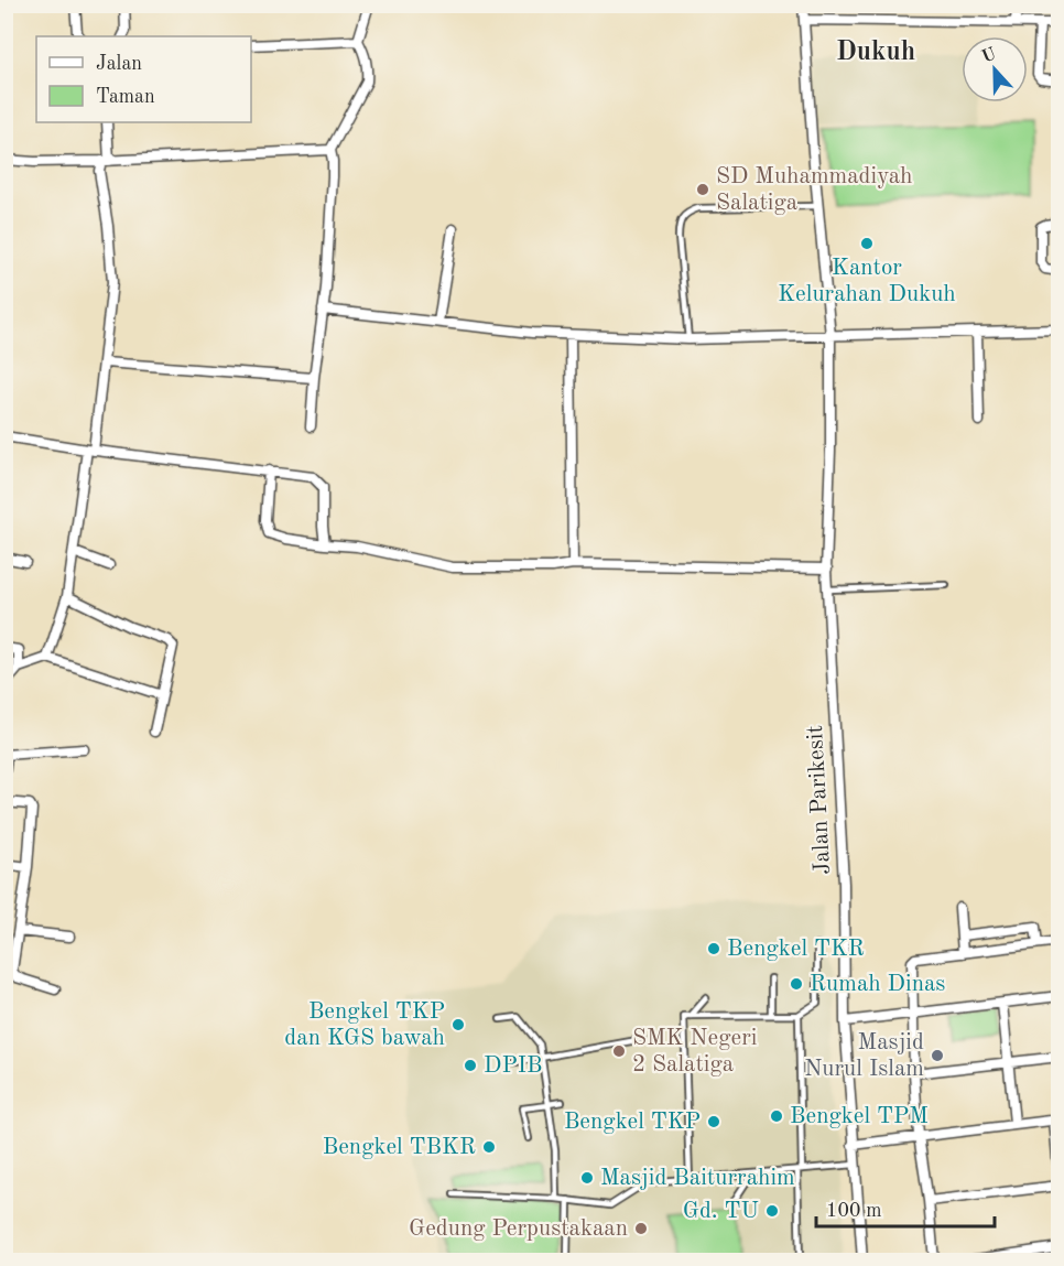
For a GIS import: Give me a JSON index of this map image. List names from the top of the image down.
{
  "streets": {
    "street": ["Jalan Parikesit"]
  },
  "districts": ["Dukuh"],
  "places": [
    "SD Muhammadiyah Salatiga",
    "Kantor Kelurahan Dukuh",
    "Bengkel TKR",
    "Rumah Dinas",
    "Bengkel TKP dan KGS bawah",
    "SMK Negeri 2 Salatiga",
    "Masjid Nurul Islam",
    "DPIB",
    "Bengkel TPM",
    "Bengkel TKP",
    "Bengkel TBKR",
    "Masjid Baiturrahim",
    "Gd. TU",
    "Gedung Perpustakaan"
  ],
  "legend": ["Jalan", "Taman"],
  "scale_bar": "100 m",
  "north": "top"
}
